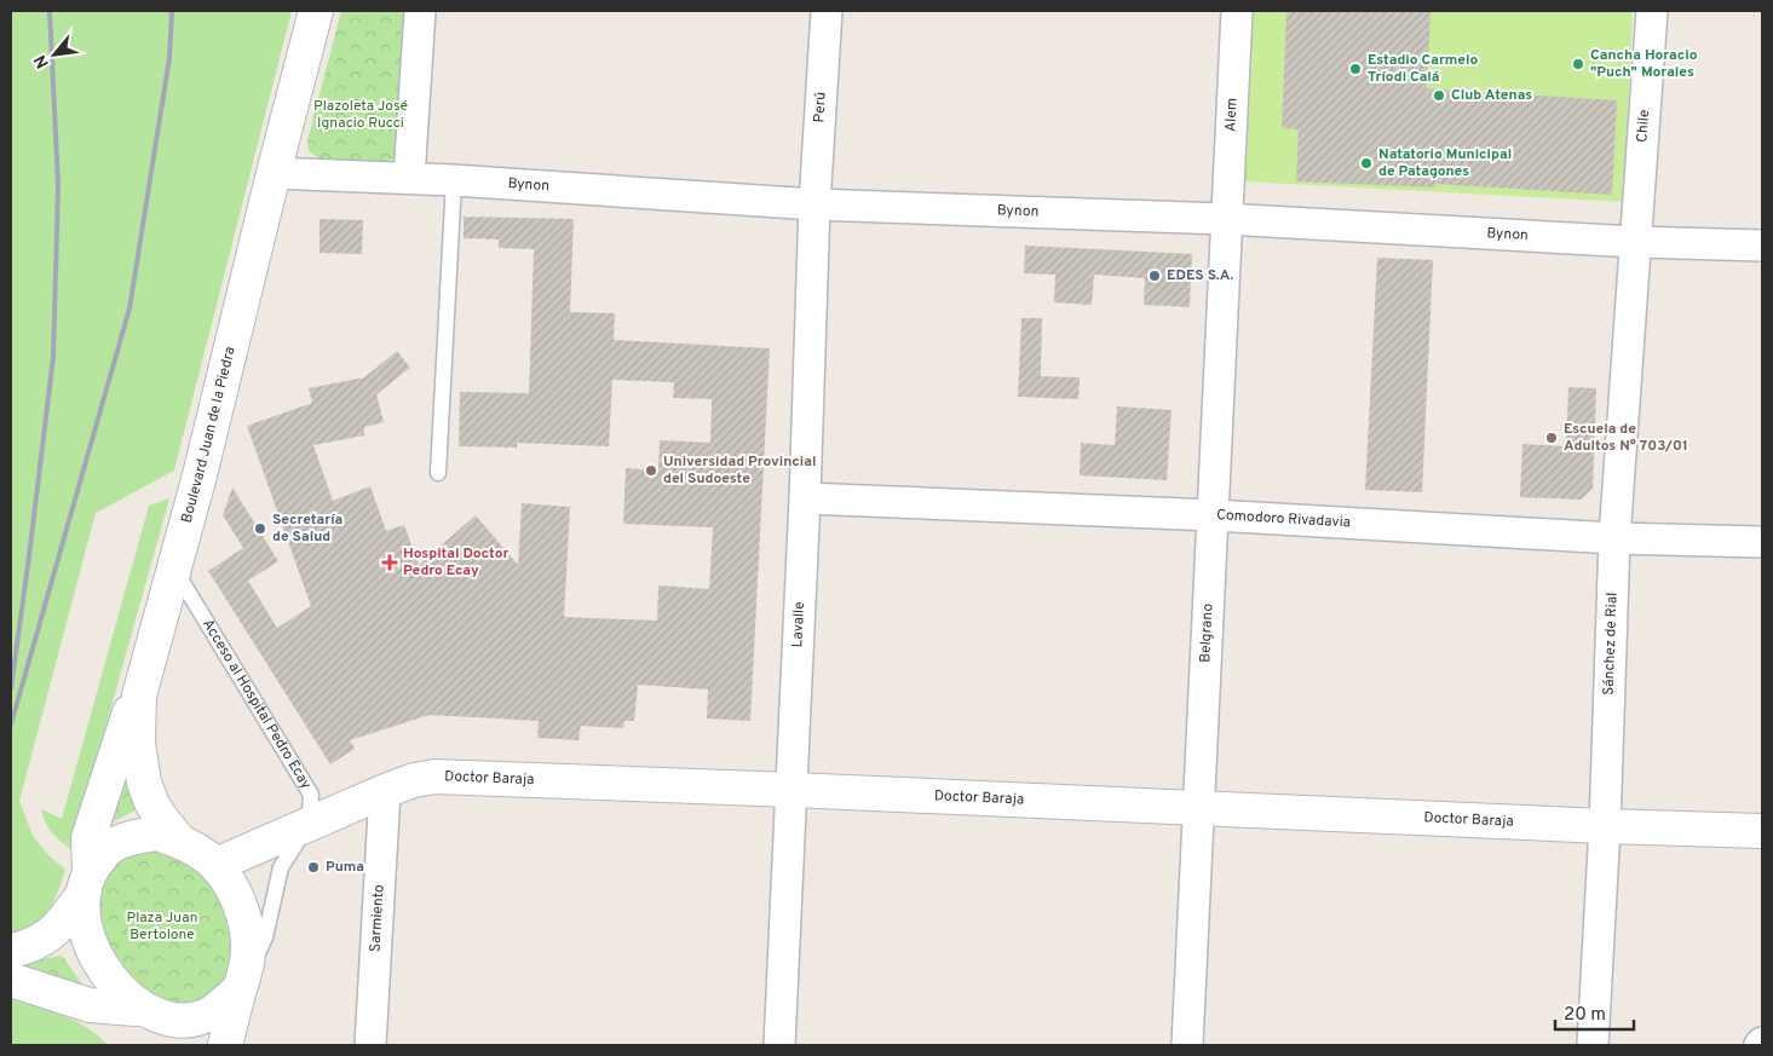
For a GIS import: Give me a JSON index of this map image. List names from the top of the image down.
{
  "streets": {
    "main road": ["Boulevard Juan de la Piedra", "Doctor Baraja"],
    "street": [
      "Perú",
      "Alem",
      "Chile",
      "Bynon",
      "Comodoro Rivadavia",
      "Lavalle",
      "Belgrano",
      "Sánchez de Rial",
      "Sarmiento"
    ],
    "lane": ["Acceso al Hospital Pedro Ecay"]
  },
  "crossings": [
    ["Perú", "Bynon"],
    ["Perú", "Lavalle"],
    ["Alem", "Bynon"],
    ["Alem", "Belgrano"],
    ["Chile", "Bynon"],
    ["Chile", "Sánchez de Rial"],
    ["Bynon", "Boulevard Juan de la Piedra"],
    ["Bynon", "Lavalle"],
    ["Bynon", "Belgrano"],
    ["Bynon", "Sánchez de Rial"],
    ["Boulevard Juan de la Piedra", "Acceso al Hospital Pedro Ecay"],
    ["Boulevard Juan de la Piedra", "Doctor Baraja"],
    ["Comodoro Rivadavia", "Lavalle"],
    ["Comodoro Rivadavia", "Belgrano"],
    ["Comodoro Rivadavia", "Sánchez de Rial"],
    ["Lavalle", "Doctor Baraja"],
    ["Belgrano", "Doctor Baraja"],
    ["Sánchez de Rial", "Doctor Baraja"],
    ["Acceso al Hospital Pedro Ecay", "Doctor Baraja"],
    ["Doctor Baraja", "Sarmiento"]
  ],
  "parks": ["Plazoleta José Ignacio Rucci", "Plaza Juan Bertolone"],
  "places": {
    "other": [
      "Cancha Horacio \"Puch\" Morales",
      "Estadio Carmelo Tríodi Calá",
      "Club Atenas",
      "Natatorio Municipal de Patagones",
      "EDES S.A.",
      "Escuela de Adultos N° 703/01",
      "Universidad Provincial del Sudoeste",
      "Secretaría de Salud",
      "Puma"
    ],
    "health": ["Hospital Doctor Pedro Ecay"]
  },
  "scale_bar": "20 m",
  "north": "bottom left"
}
